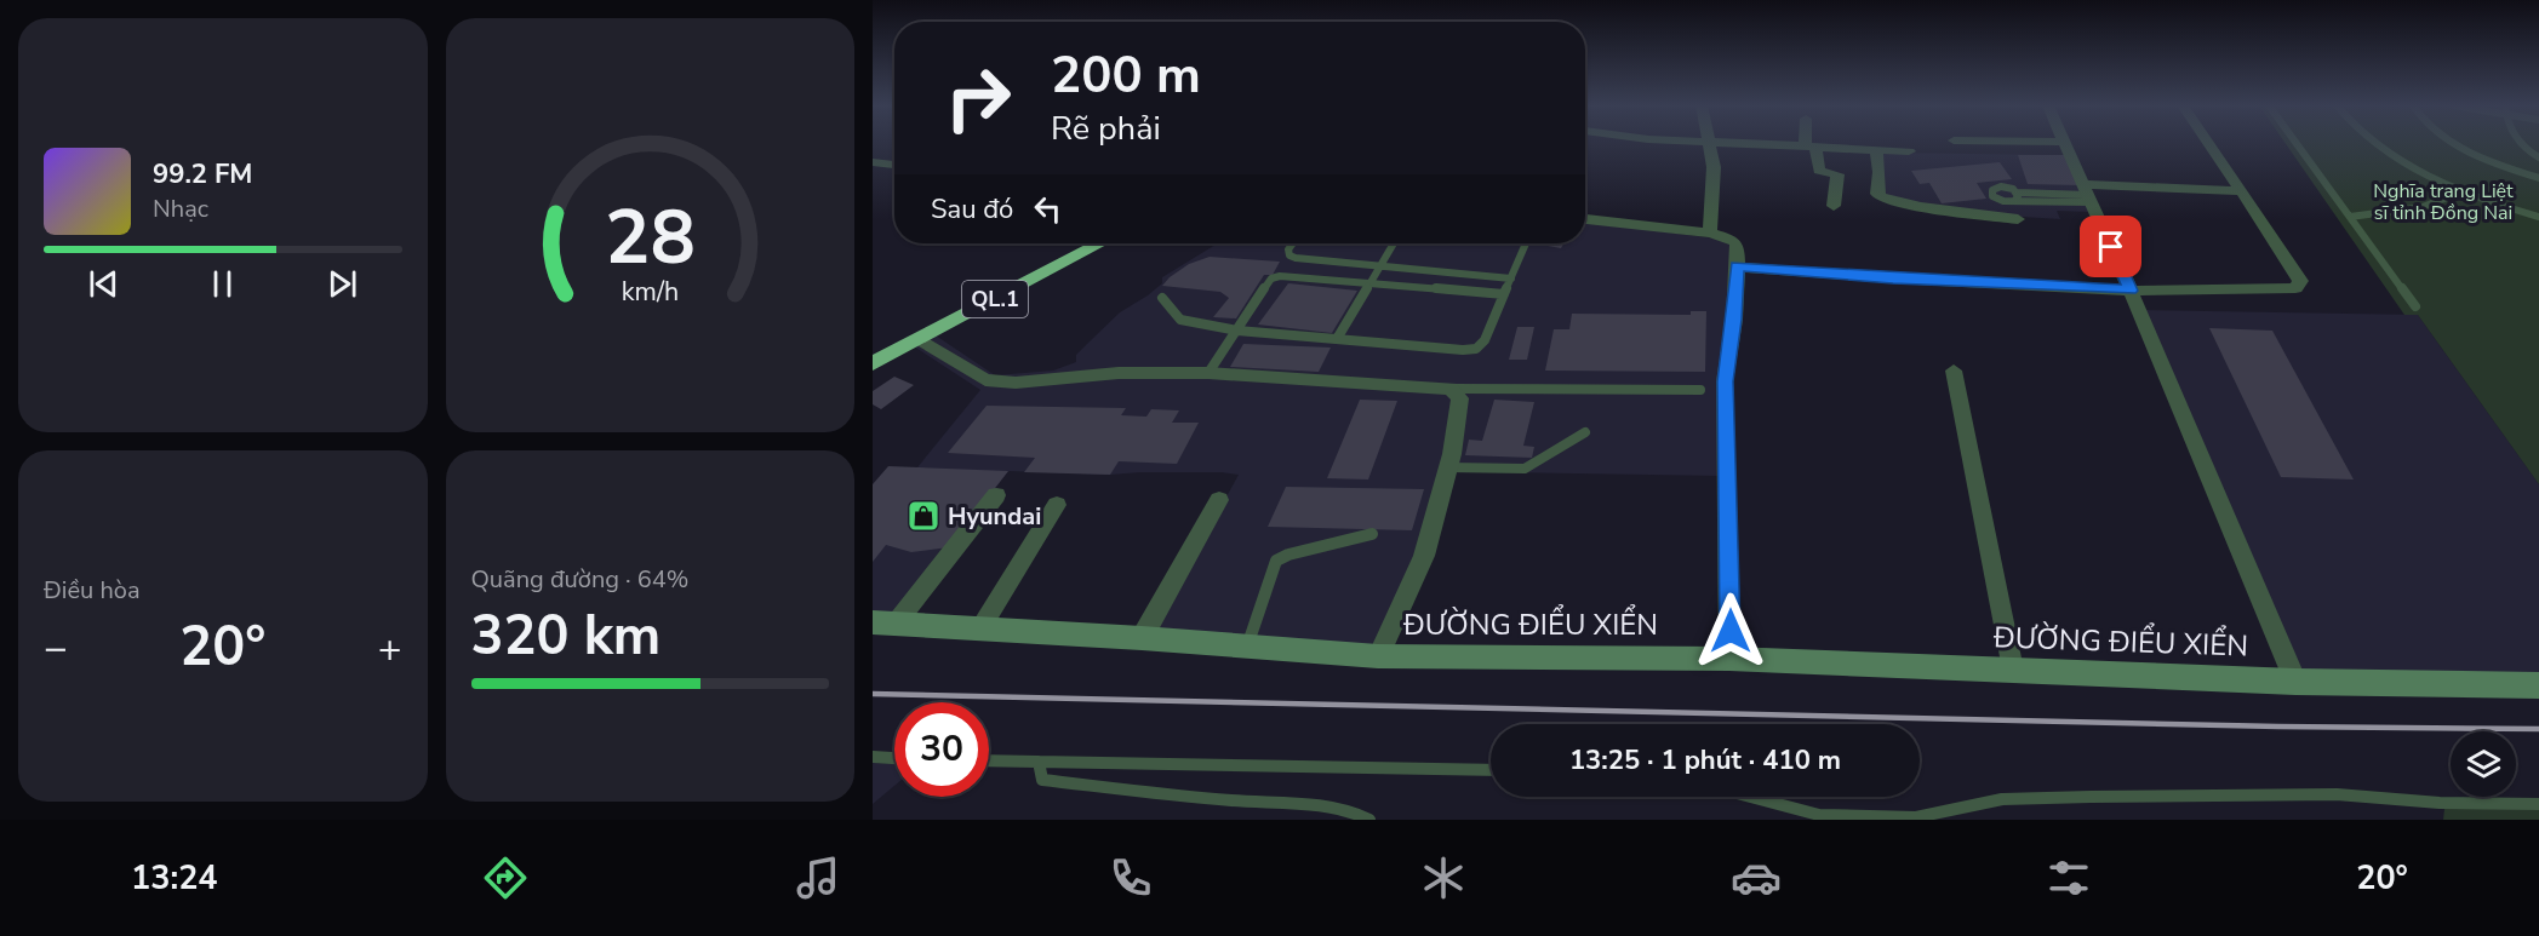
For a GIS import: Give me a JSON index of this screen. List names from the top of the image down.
{
  "streets": {
    "highway": ["QL.1"],
    "street": ["ĐƯỜNG ĐIỂU XIỂN"]
  },
  "parks": ["Nghĩa trang Liệt sĩ tỉnh Đồng Nai"],
  "places": {
    "shop": ["Hyundai"]
  },
  "page": {
    "turn": ["200 m", "Rẽ phải"],
    "song": ["99.2 FM", "Nhạc"],
    "then": "Sau đó",
    "tile": [
      "Điều hòa",
      ["Quãng đường · 64%", "320 km"]
    ],
    "heat": ["−", "20°", "+"],
    "limit": "30",
    "trip": "13:25 · 1 phút · 410 m",
    "tabs": ["13:24", "20°"],
    "gauge": ["28", "km/h"]
  }
}
